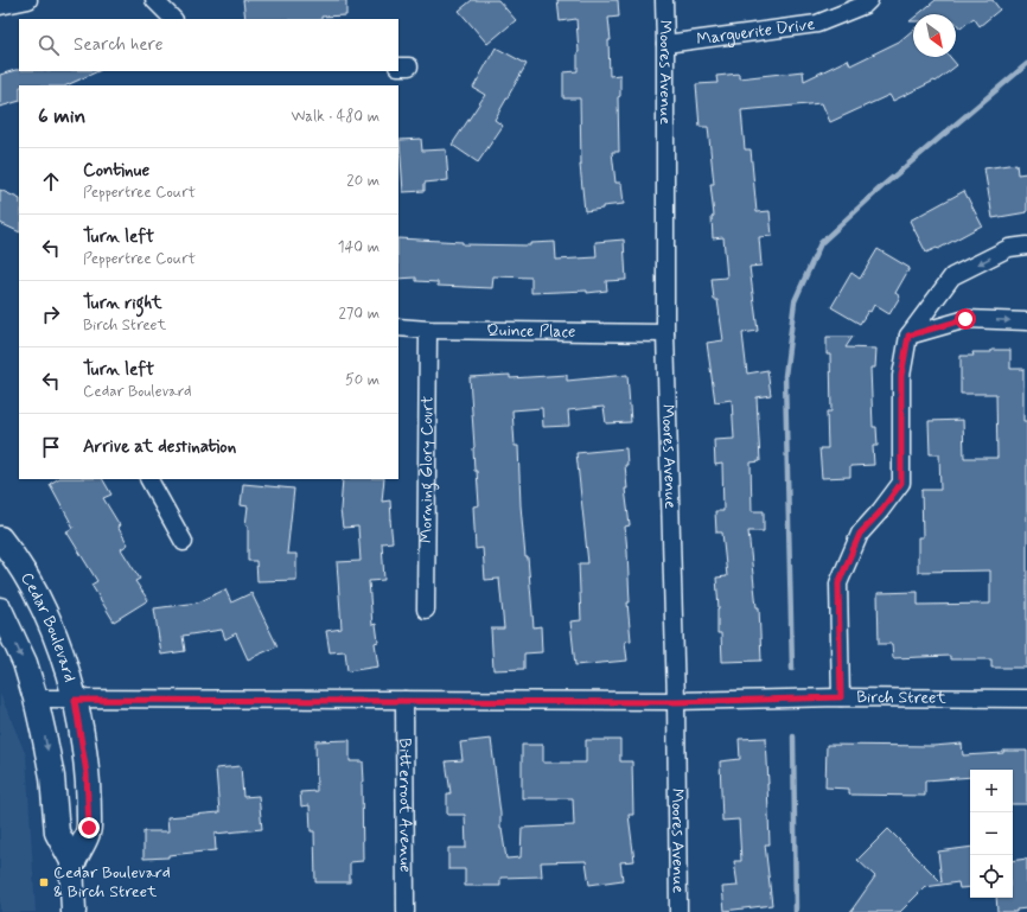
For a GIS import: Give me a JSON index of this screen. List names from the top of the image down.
{
  "streets": {
    "main road": ["Cedar Boulevard"],
    "street": [
      "Marguerite Drive",
      "Moores Avenue",
      "Quince Place",
      "Morning Glory Court",
      "Birch Street",
      "Bitterroot Avenue"
    ]
  },
  "crossings": [
    ["Marguerite Drive", "Moores Avenue"],
    ["Moores Avenue", "Quince Place"],
    ["Moores Avenue", "Birch Street"],
    ["Quince Place", "Morning Glory Court"],
    ["Cedar Boulevard", "Birch Street"],
    ["Birch Street", "Bitterroot Avenue"]
  ],
  "places": {
    "transit": ["Cedar Boulevard & Birch Street"]
  },
  "north": "bottom right",
  "page": {
    "search": "Search here",
    "heading": ["6 min", "Walk · 480 m"],
    "list": [
      ["Continue", "Peppertree Court", "20 m"],
      ["Turn left", "Peppertree Court", "140 m"],
      ["Turn right", "Birch Street", "270 m"],
      ["Turn left", "Cedar Boulevard", "50 m"],
      "Arrive at destination"
    ],
    "map_buttons": ["+", "−"]
  }
}
